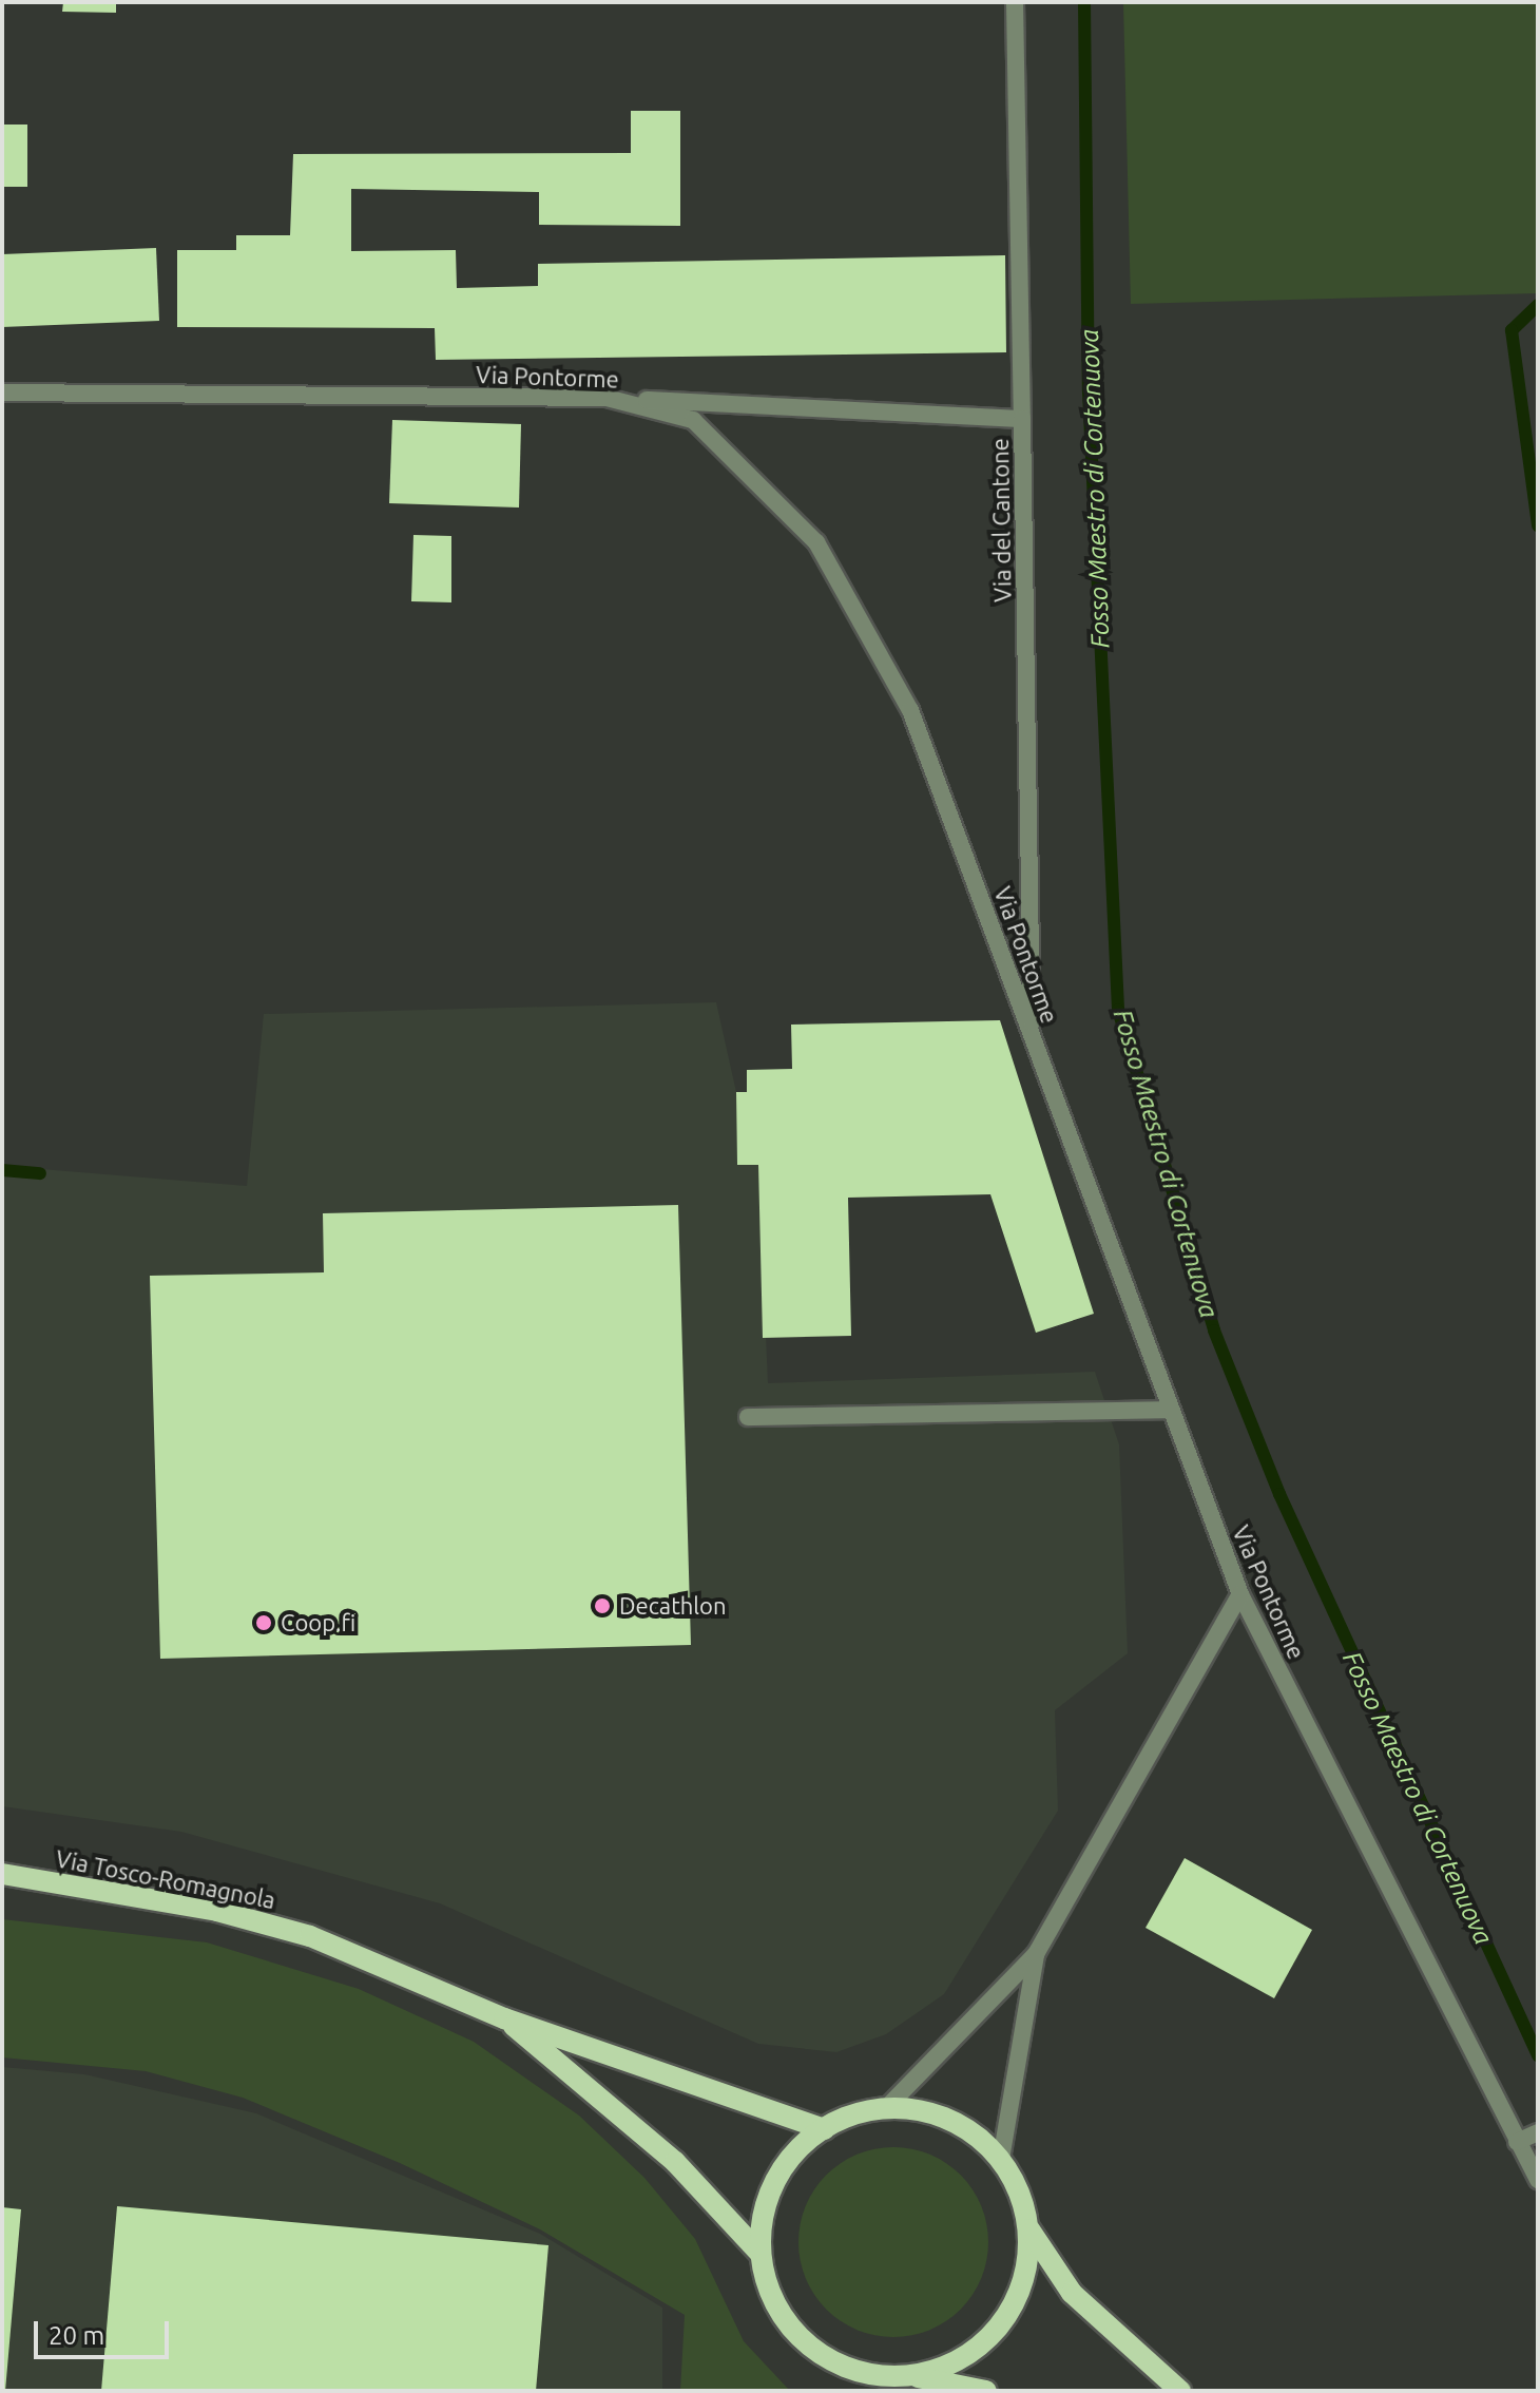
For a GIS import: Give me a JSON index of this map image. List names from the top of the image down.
{
  "streets": {
    "main road": ["Via Tosco-Romagnola"],
    "street": ["Via Pontorme", "Via del Cantone"]
  },
  "crossings": [
    ["Via Pontorme", "Via del Cantone"]
  ],
  "water": ["Fosso Maestro di Cortenuova"],
  "places": ["Decathlon", "Coop.fi"],
  "scale_bar": "20 m"
}
